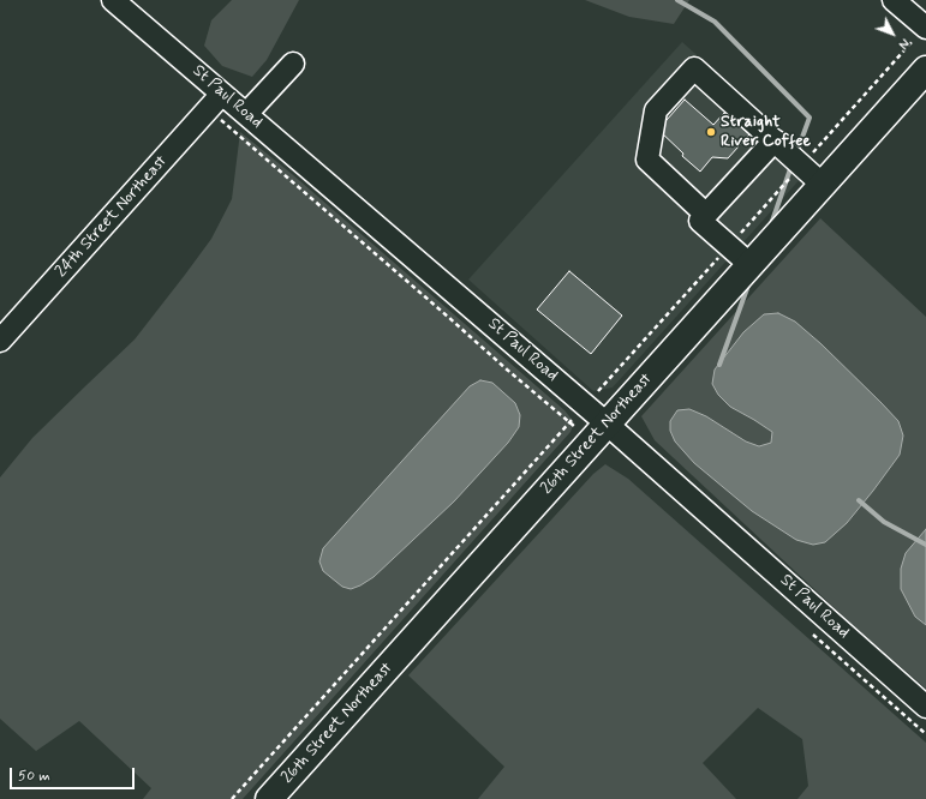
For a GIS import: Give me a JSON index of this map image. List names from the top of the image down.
{
  "streets": {
    "main road": ["26th Street Northeast"],
    "street": ["St Paul Road", "24th Street Northeast"]
  },
  "crossings": [
    ["St Paul Road", "24th Street Northeast"],
    ["St Paul Road", "26th Street Northeast"]
  ],
  "places": ["Straight River Coffee"],
  "scale_bar": "50 m",
  "north": "bottom right"
}
